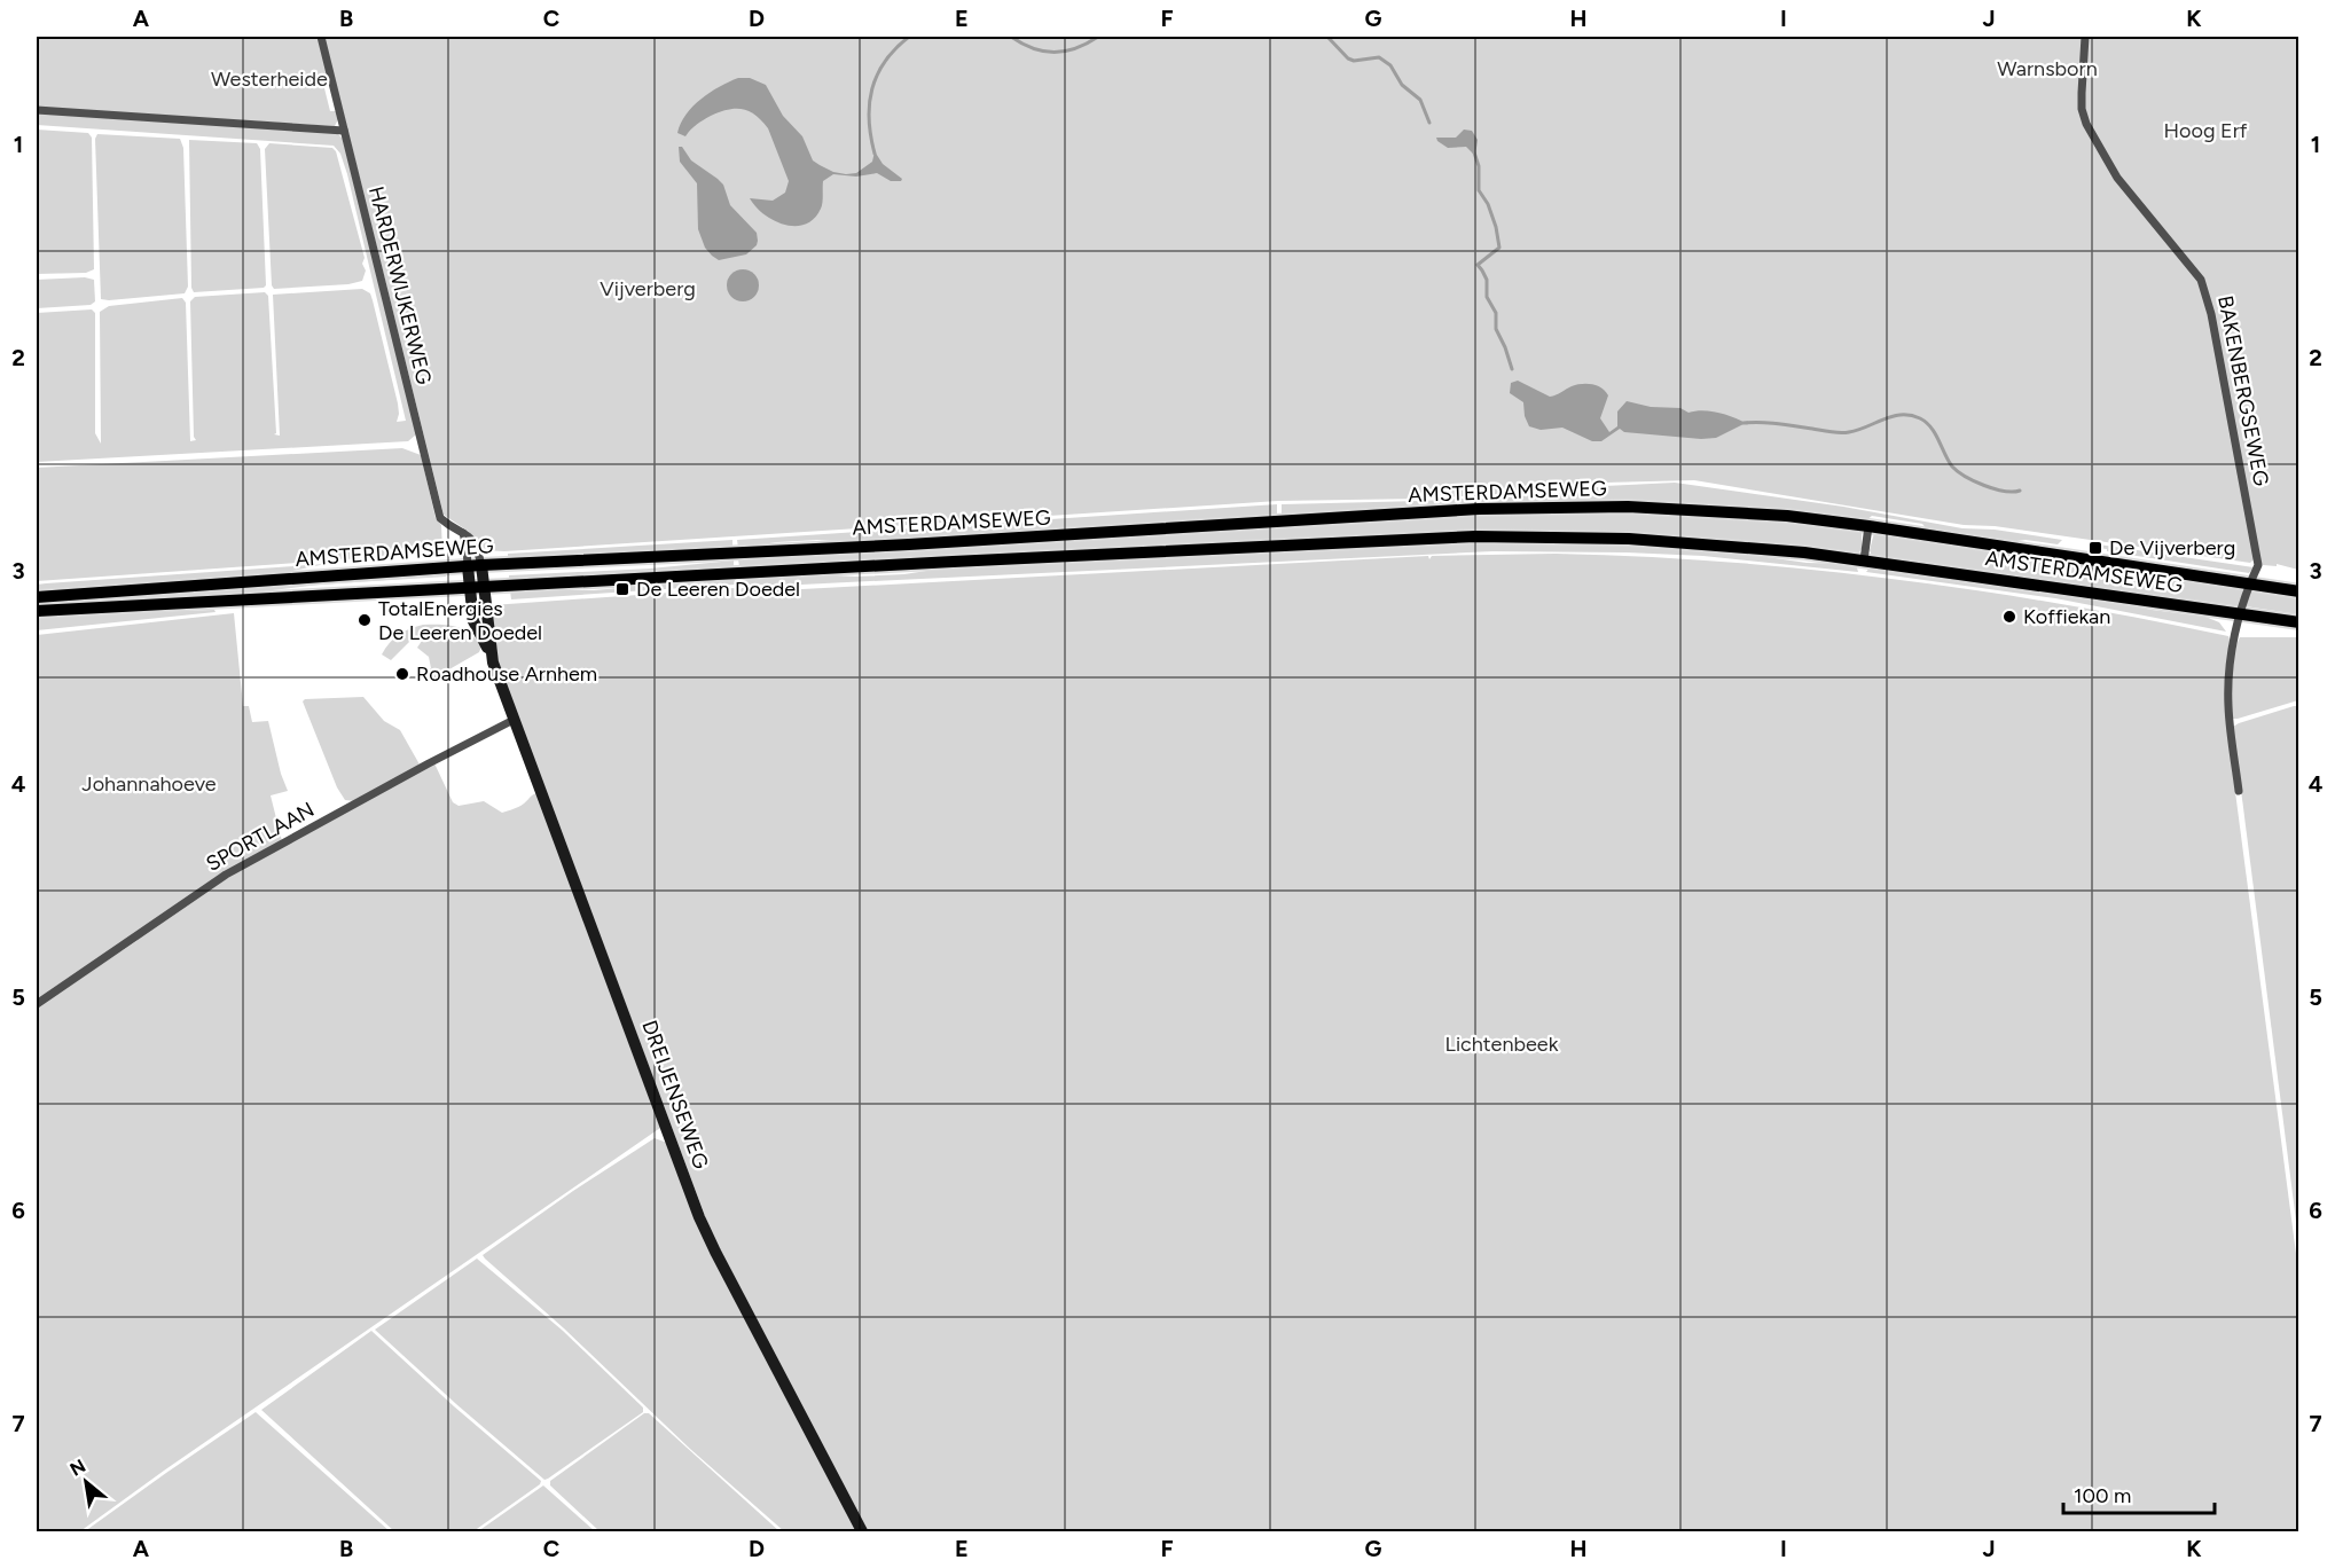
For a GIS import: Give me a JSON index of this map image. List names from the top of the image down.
{
  "streets": {
    "main road": ["AMSTERDAMSEWEG", "DREIJENSEWEG"],
    "street": ["HARDERWIJKERWEG", "BAKENBERGSEWEG", "SPORTLAAN"]
  },
  "crossings": [
    ["HARDERWIJKERWEG", "AMSTERDAMSEWEG"],
    ["HARDERWIJKERWEG", "DREIJENSEWEG"],
    ["BAKENBERGSEWEG", "AMSTERDAMSEWEG"],
    ["AMSTERDAMSEWEG", "DREIJENSEWEG"],
    ["SPORTLAAN", "DREIJENSEWEG"]
  ],
  "parks": [
    "Warnsborn",
    "Westerheide",
    "Hoog Erf",
    "Vijverberg",
    "Johannahoeve",
    "Lichtenbeek"
  ],
  "places": {
    "transit": ["De Vijverberg", "De Leeren Doedel"],
    "other": ["Koffiekan", "TotalEnergies De Leeren Doedel", "Roadhouse Arnhem"]
  },
  "scale_bar": "100 m",
  "north": "top left",
  "grid": {
    "columns": [
      "A",
      "B",
      "C",
      "D",
      "E",
      "F",
      "G",
      "H",
      "I",
      "J",
      "K"
    ],
    "rows": [
      "1",
      "2",
      "3",
      "4",
      "5",
      "6",
      "7"
    ]
  }
}
